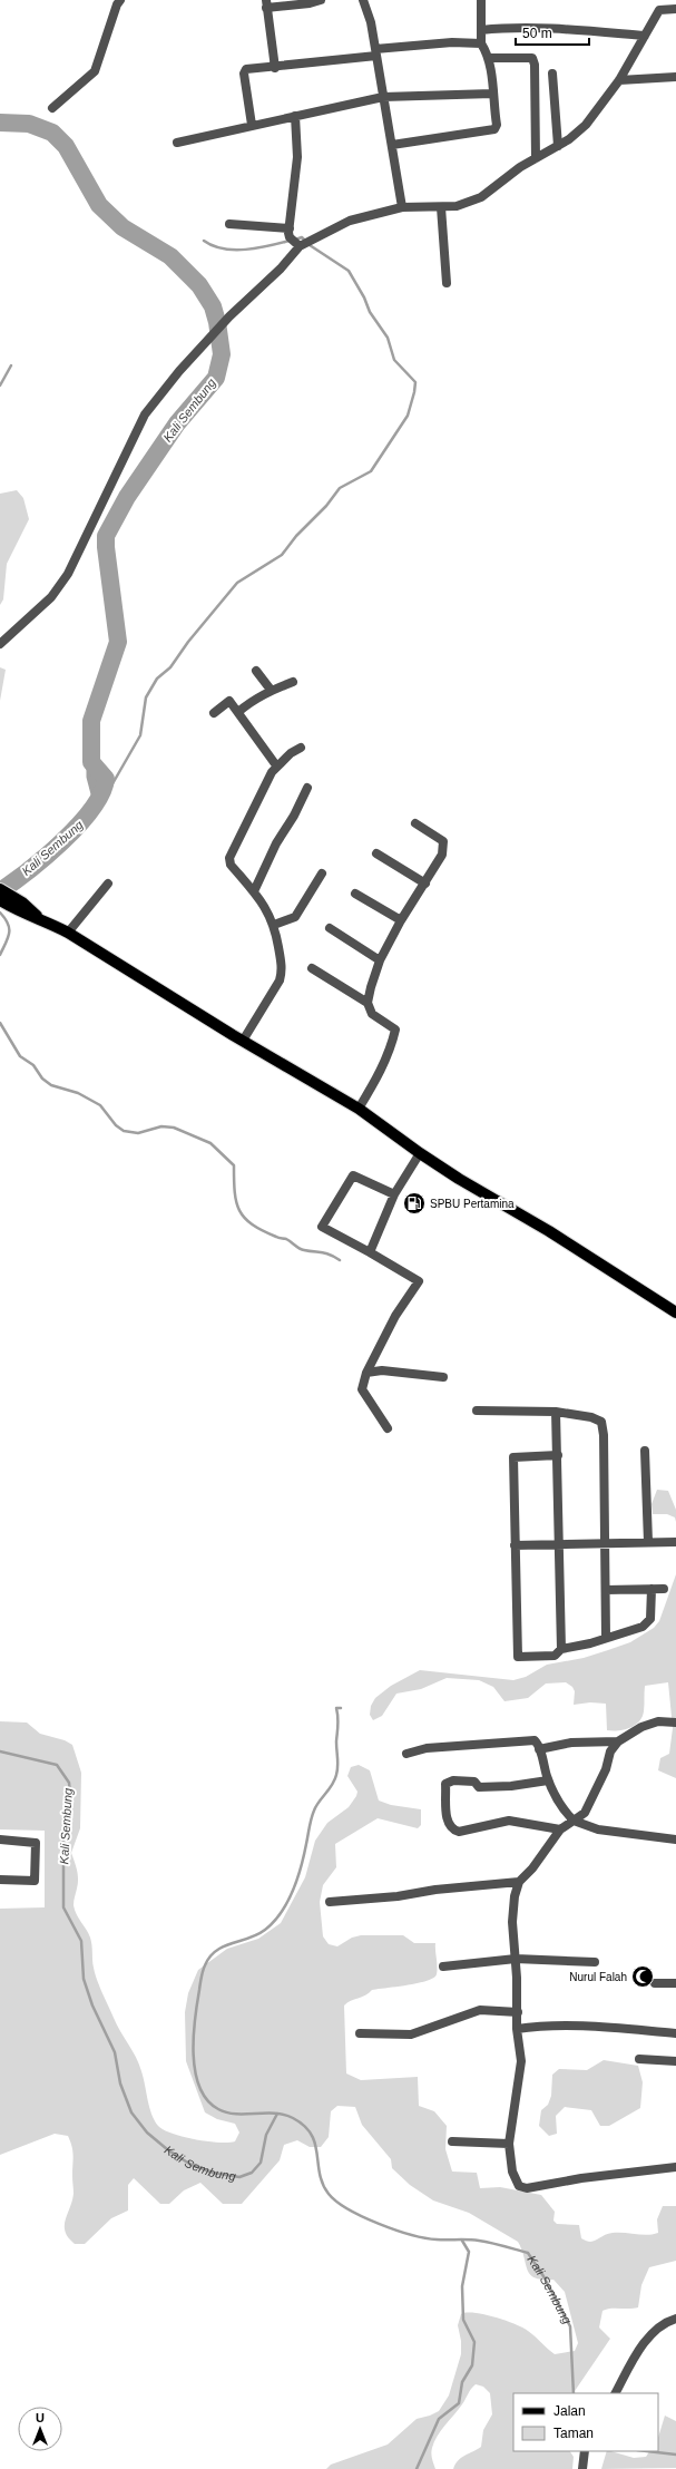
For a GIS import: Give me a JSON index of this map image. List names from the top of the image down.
{
  "water": ["Kali Sembung"],
  "places": {
    "fuel station": ["SPBU Pertamina"],
    "mosque": ["Nurul Falah"]
  },
  "legend": ["Jalan", "Taman"],
  "scale_bar": "50 m",
  "north": "top"
}
